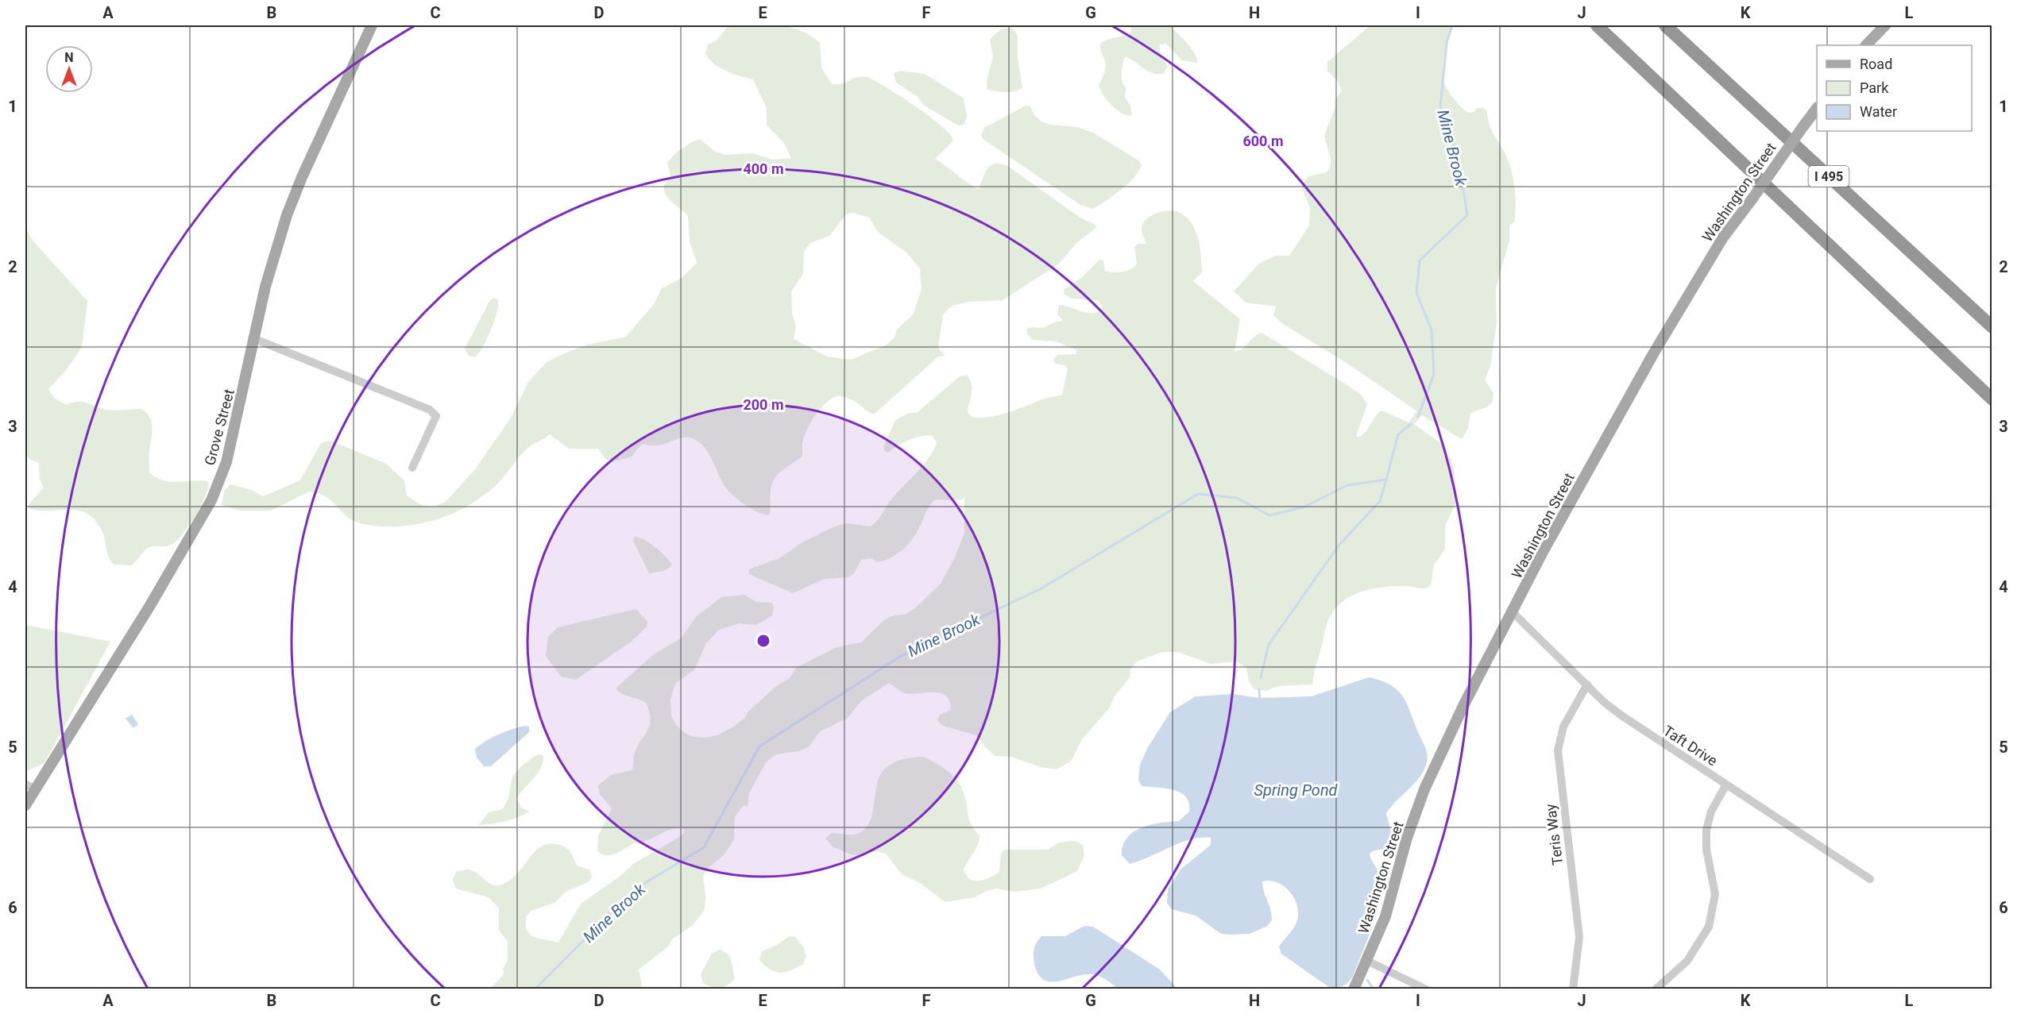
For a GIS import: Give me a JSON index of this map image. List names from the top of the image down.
{
  "streets": {
    "highway": ["I 495"],
    "main road": ["Washington Street", "Grove Street"],
    "street": ["Taft Drive", "Teris Way"]
  },
  "crossings": [
    ["Washington Street", "Taft Drive"],
    ["Taft Drive", "Teris Way"]
  ],
  "water": ["Mine Brook", "Spring Pond"],
  "legend": ["Road", "Park", "Water"],
  "north": "top",
  "grid": {
    "columns": [
      "A",
      "B",
      "C",
      "D",
      "E",
      "F",
      "G",
      "H",
      "I",
      "J",
      "K",
      "L"
    ],
    "rows": [
      "1",
      "2",
      "3",
      "4",
      "5",
      "6"
    ]
  },
  "rings": ["600 m", "400 m", "200 m"]
}
